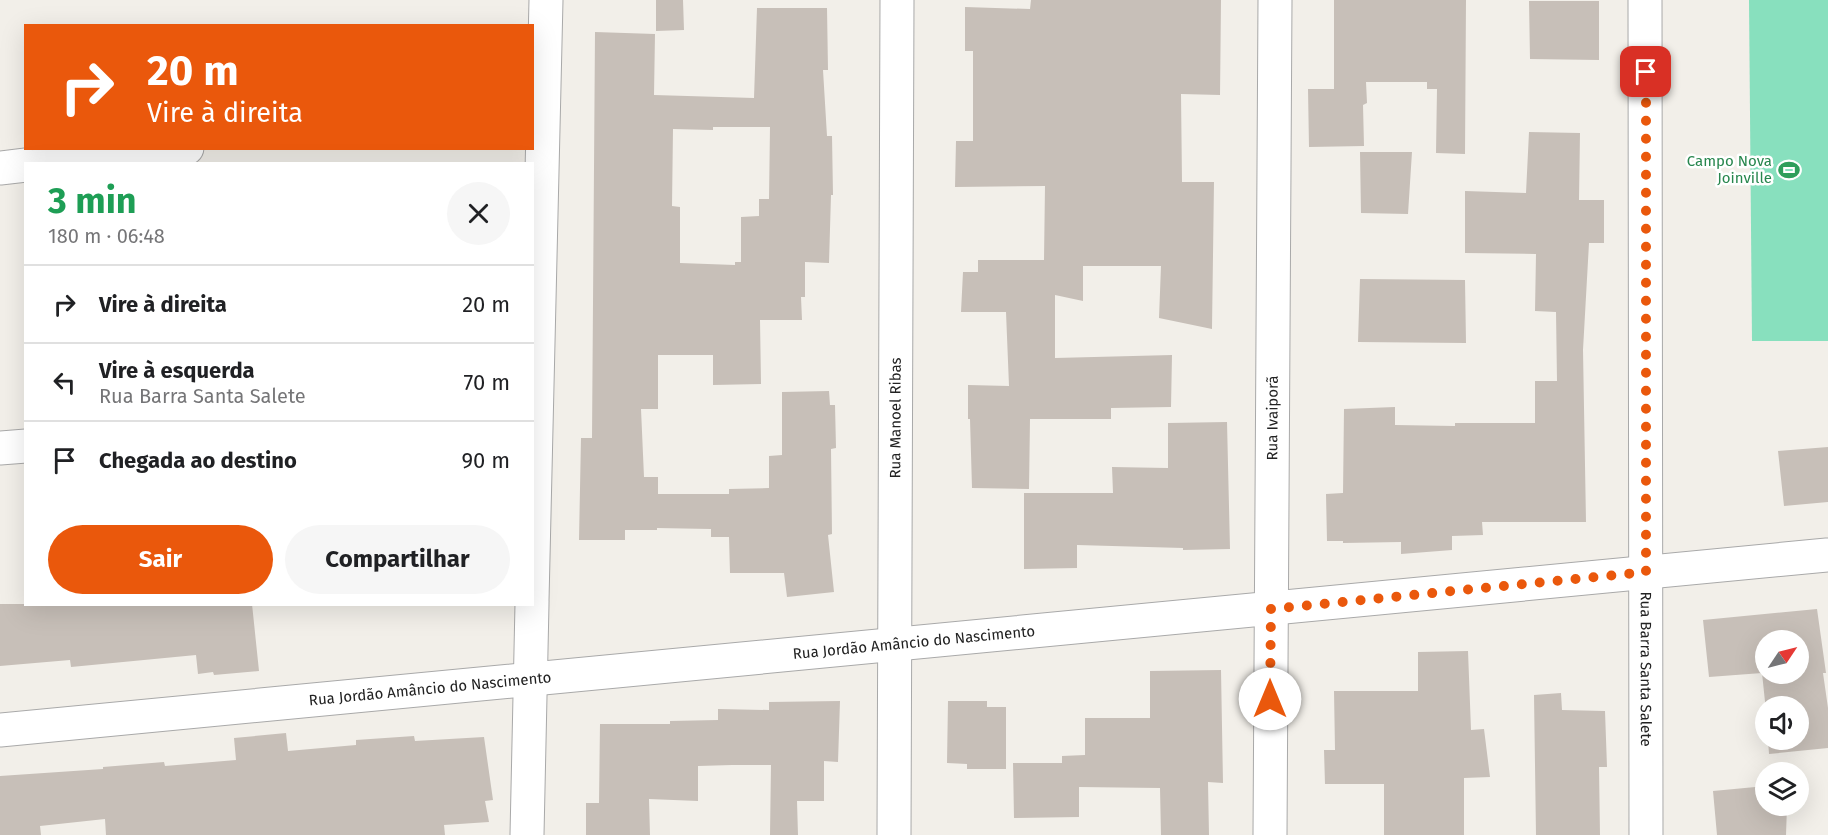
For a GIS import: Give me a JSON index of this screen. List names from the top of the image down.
{
  "streets": {
    "street": [
      "Rua Manoel Ribas",
      "Rua Ivaiporã",
      "Rua Jordão Amâncio do Nascimento",
      "Rua Barra Santa Salete"
    ]
  },
  "crossings": [
    ["Rua Manoel Ribas", "Rua Jordão Amâncio do Nascimento"],
    ["Rua Ivaiporã", "Rua Jordão Amâncio do Nascimento"],
    ["Rua Jordão Amâncio do Nascimento", "Rua Barra Santa Salete"]
  ],
  "places": {
    "sports": ["Campo Nova Joinville"]
  },
  "north": "top right",
  "page": {
    "turn": ["20 m", "Vire à direita"],
    "heading": ["3 min", "180 m · 06:48"],
    "list": [
      {
        "name": "Vire à direita",
        "value": "20 m"
      },
      {
        "name": "Vire à esquerda",
        "note": "Rua Barra Santa Salete",
        "value": "70 m"
      },
      {
        "name": "Chegada ao destino",
        "value": "90 m"
      }
    ],
    "buttons": ["Sair", "Compartilhar"]
  }
}
